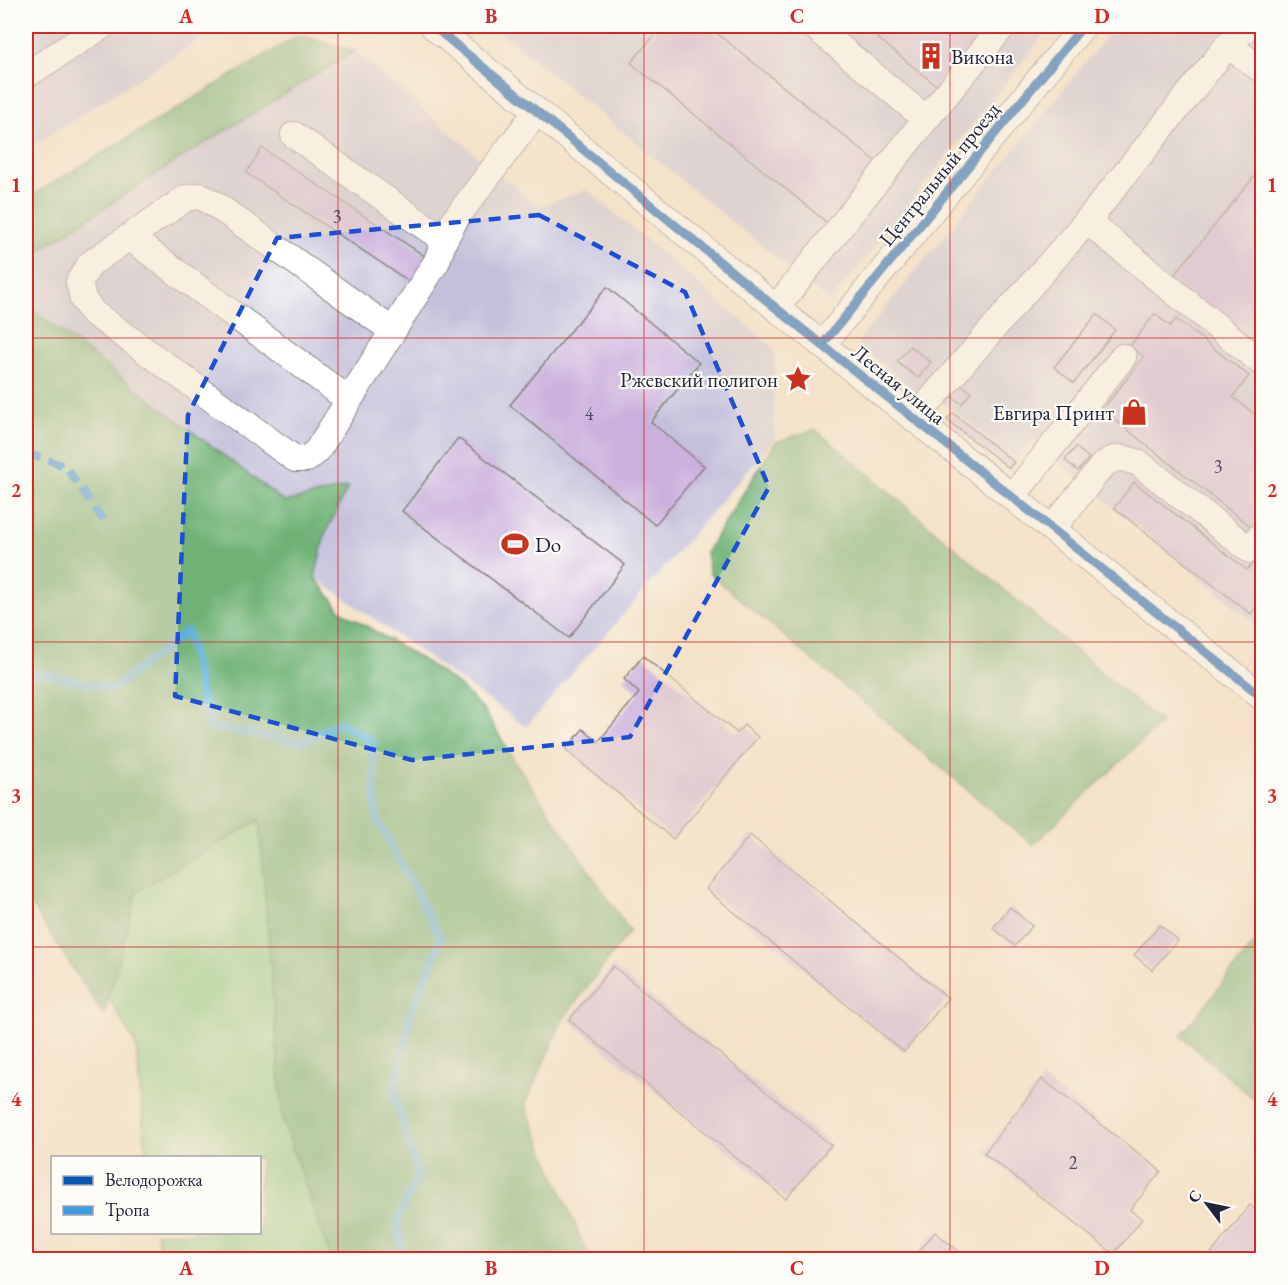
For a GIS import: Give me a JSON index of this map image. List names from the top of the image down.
{
  "streets": {
    "street": ["Центральный проезд", "Лесная улица"]
  },
  "crossings": [
    ["Центральный проезд", "Лесная улица"]
  ],
  "places": {
    "building": ["Викона"],
    "place": ["Ржевский полигон"],
    "shop": ["Евгира Принт"],
    "sports": ["Do"]
  },
  "house_numbers": [
    "3",
    "4",
    "3",
    "2"
  ],
  "legend": ["Велодорожка", "Тропа"],
  "north": "top left",
  "grid": {
    "columns": [
      "A",
      "B",
      "C",
      "D"
    ],
    "rows": [
      "1",
      "2",
      "3",
      "4"
    ]
  }
}
